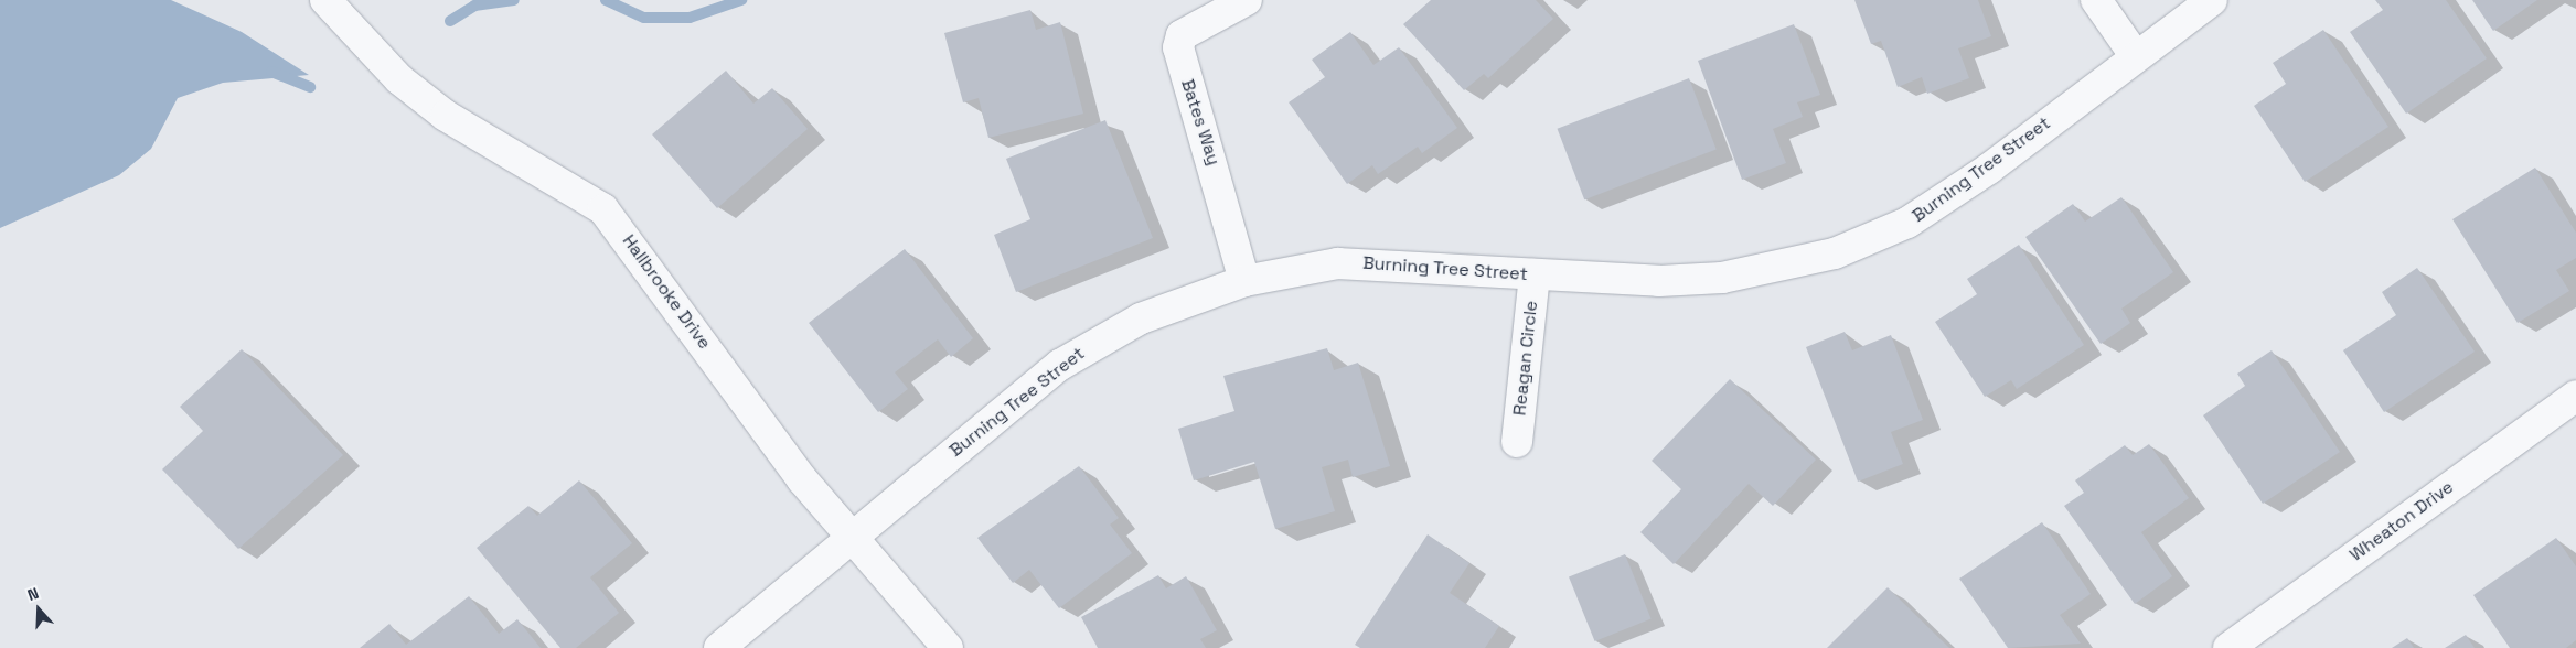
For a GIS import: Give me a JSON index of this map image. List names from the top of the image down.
{
  "streets": {
    "street": [
      "Bates Way",
      "Burning Tree Street",
      "Hallbrooke Drive",
      "Reagan Circle",
      "Wheaton Drive"
    ]
  },
  "crossings": [
    ["Bates Way", "Burning Tree Street"],
    ["Burning Tree Street", "Hallbrooke Drive"],
    ["Burning Tree Street", "Reagan Circle"]
  ],
  "north": "top"
}
